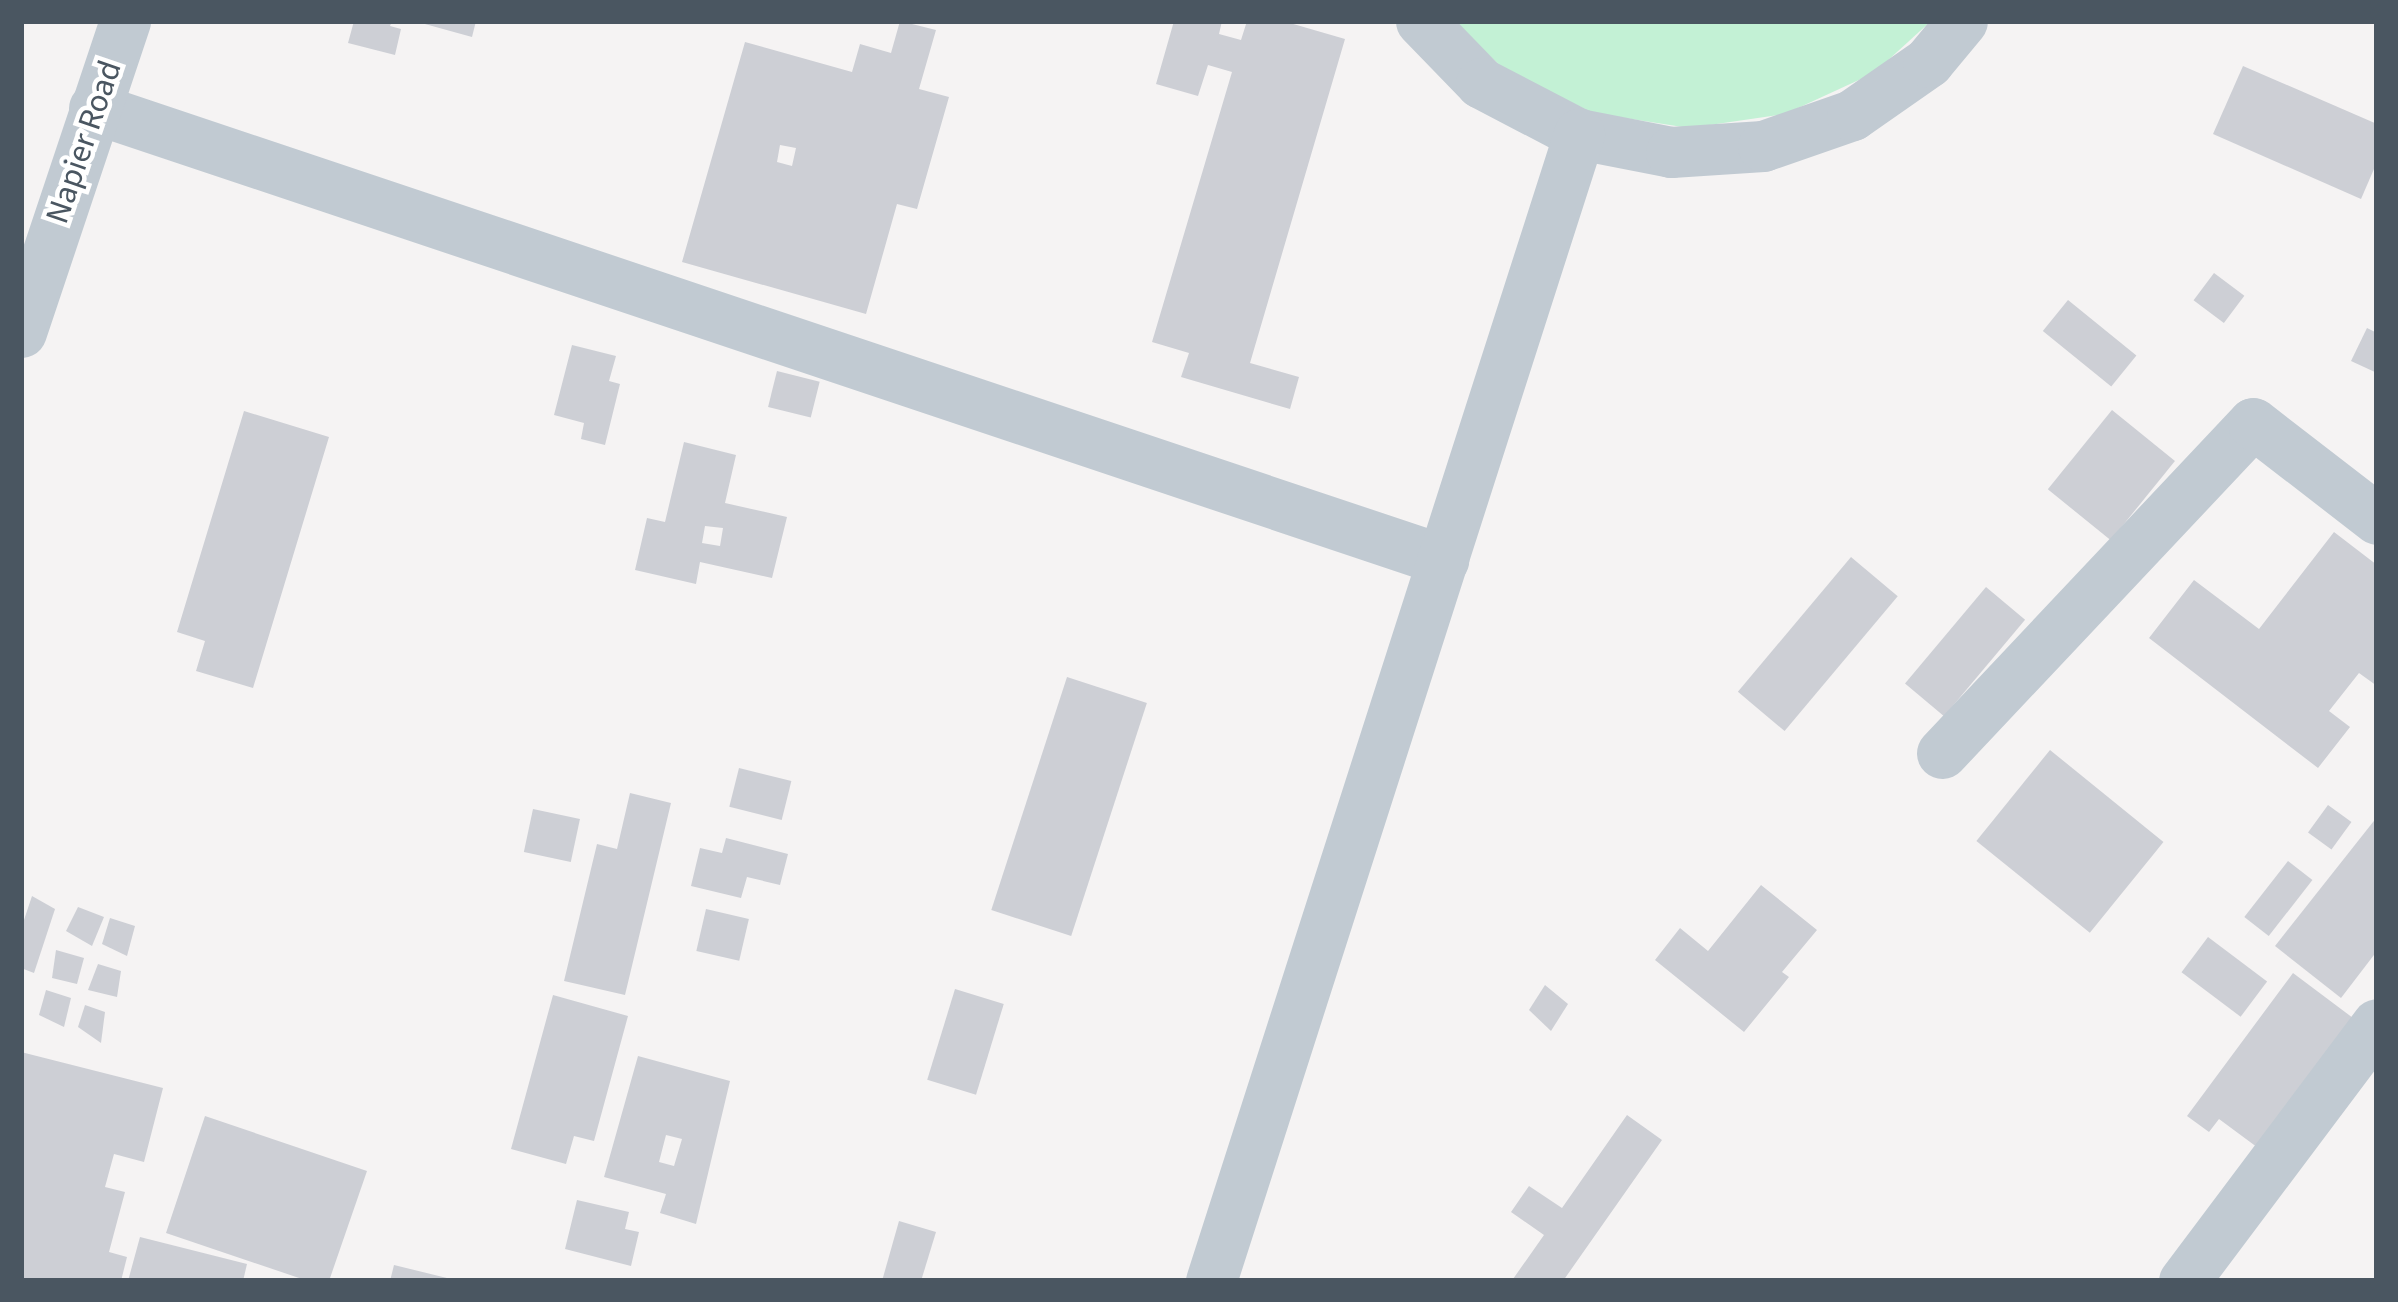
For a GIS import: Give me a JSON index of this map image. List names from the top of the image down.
{
  "streets": {
    "street": ["Napier Road"]
  }
}
